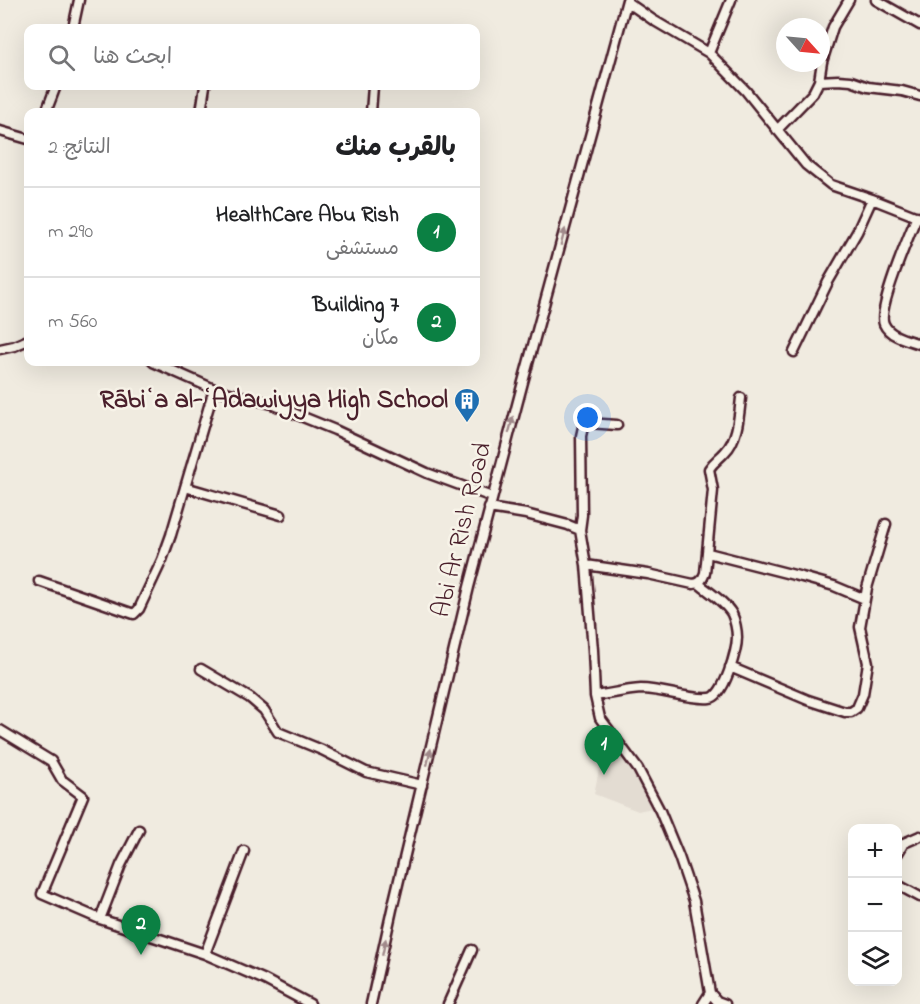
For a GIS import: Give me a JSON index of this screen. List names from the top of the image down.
{
  "streets": {
    "street": ["Abi Ar Rish Road"]
  },
  "one_way": ["Abi Ar Rish Road"],
  "places": {
    "building": ["Rābiʿa al-ʿAdawiyya High School"]
  },
  "north": "bottom right",
  "page": {
    "search": "ابحث هنا",
    "heading": ["بالقرب منك", "النتائج: 2"],
    "list": [
      {
        "mark": "1",
        "name": "HealthCare Abu Rish",
        "note": "مستشفى",
        "value": "290 m"
      },
      {
        "mark": "2",
        "name": "Building 7",
        "note": "مكان",
        "value": "560 m"
      }
    ],
    "pins": ["1", "2"],
    "map_buttons": ["+", "−"]
  }
}
